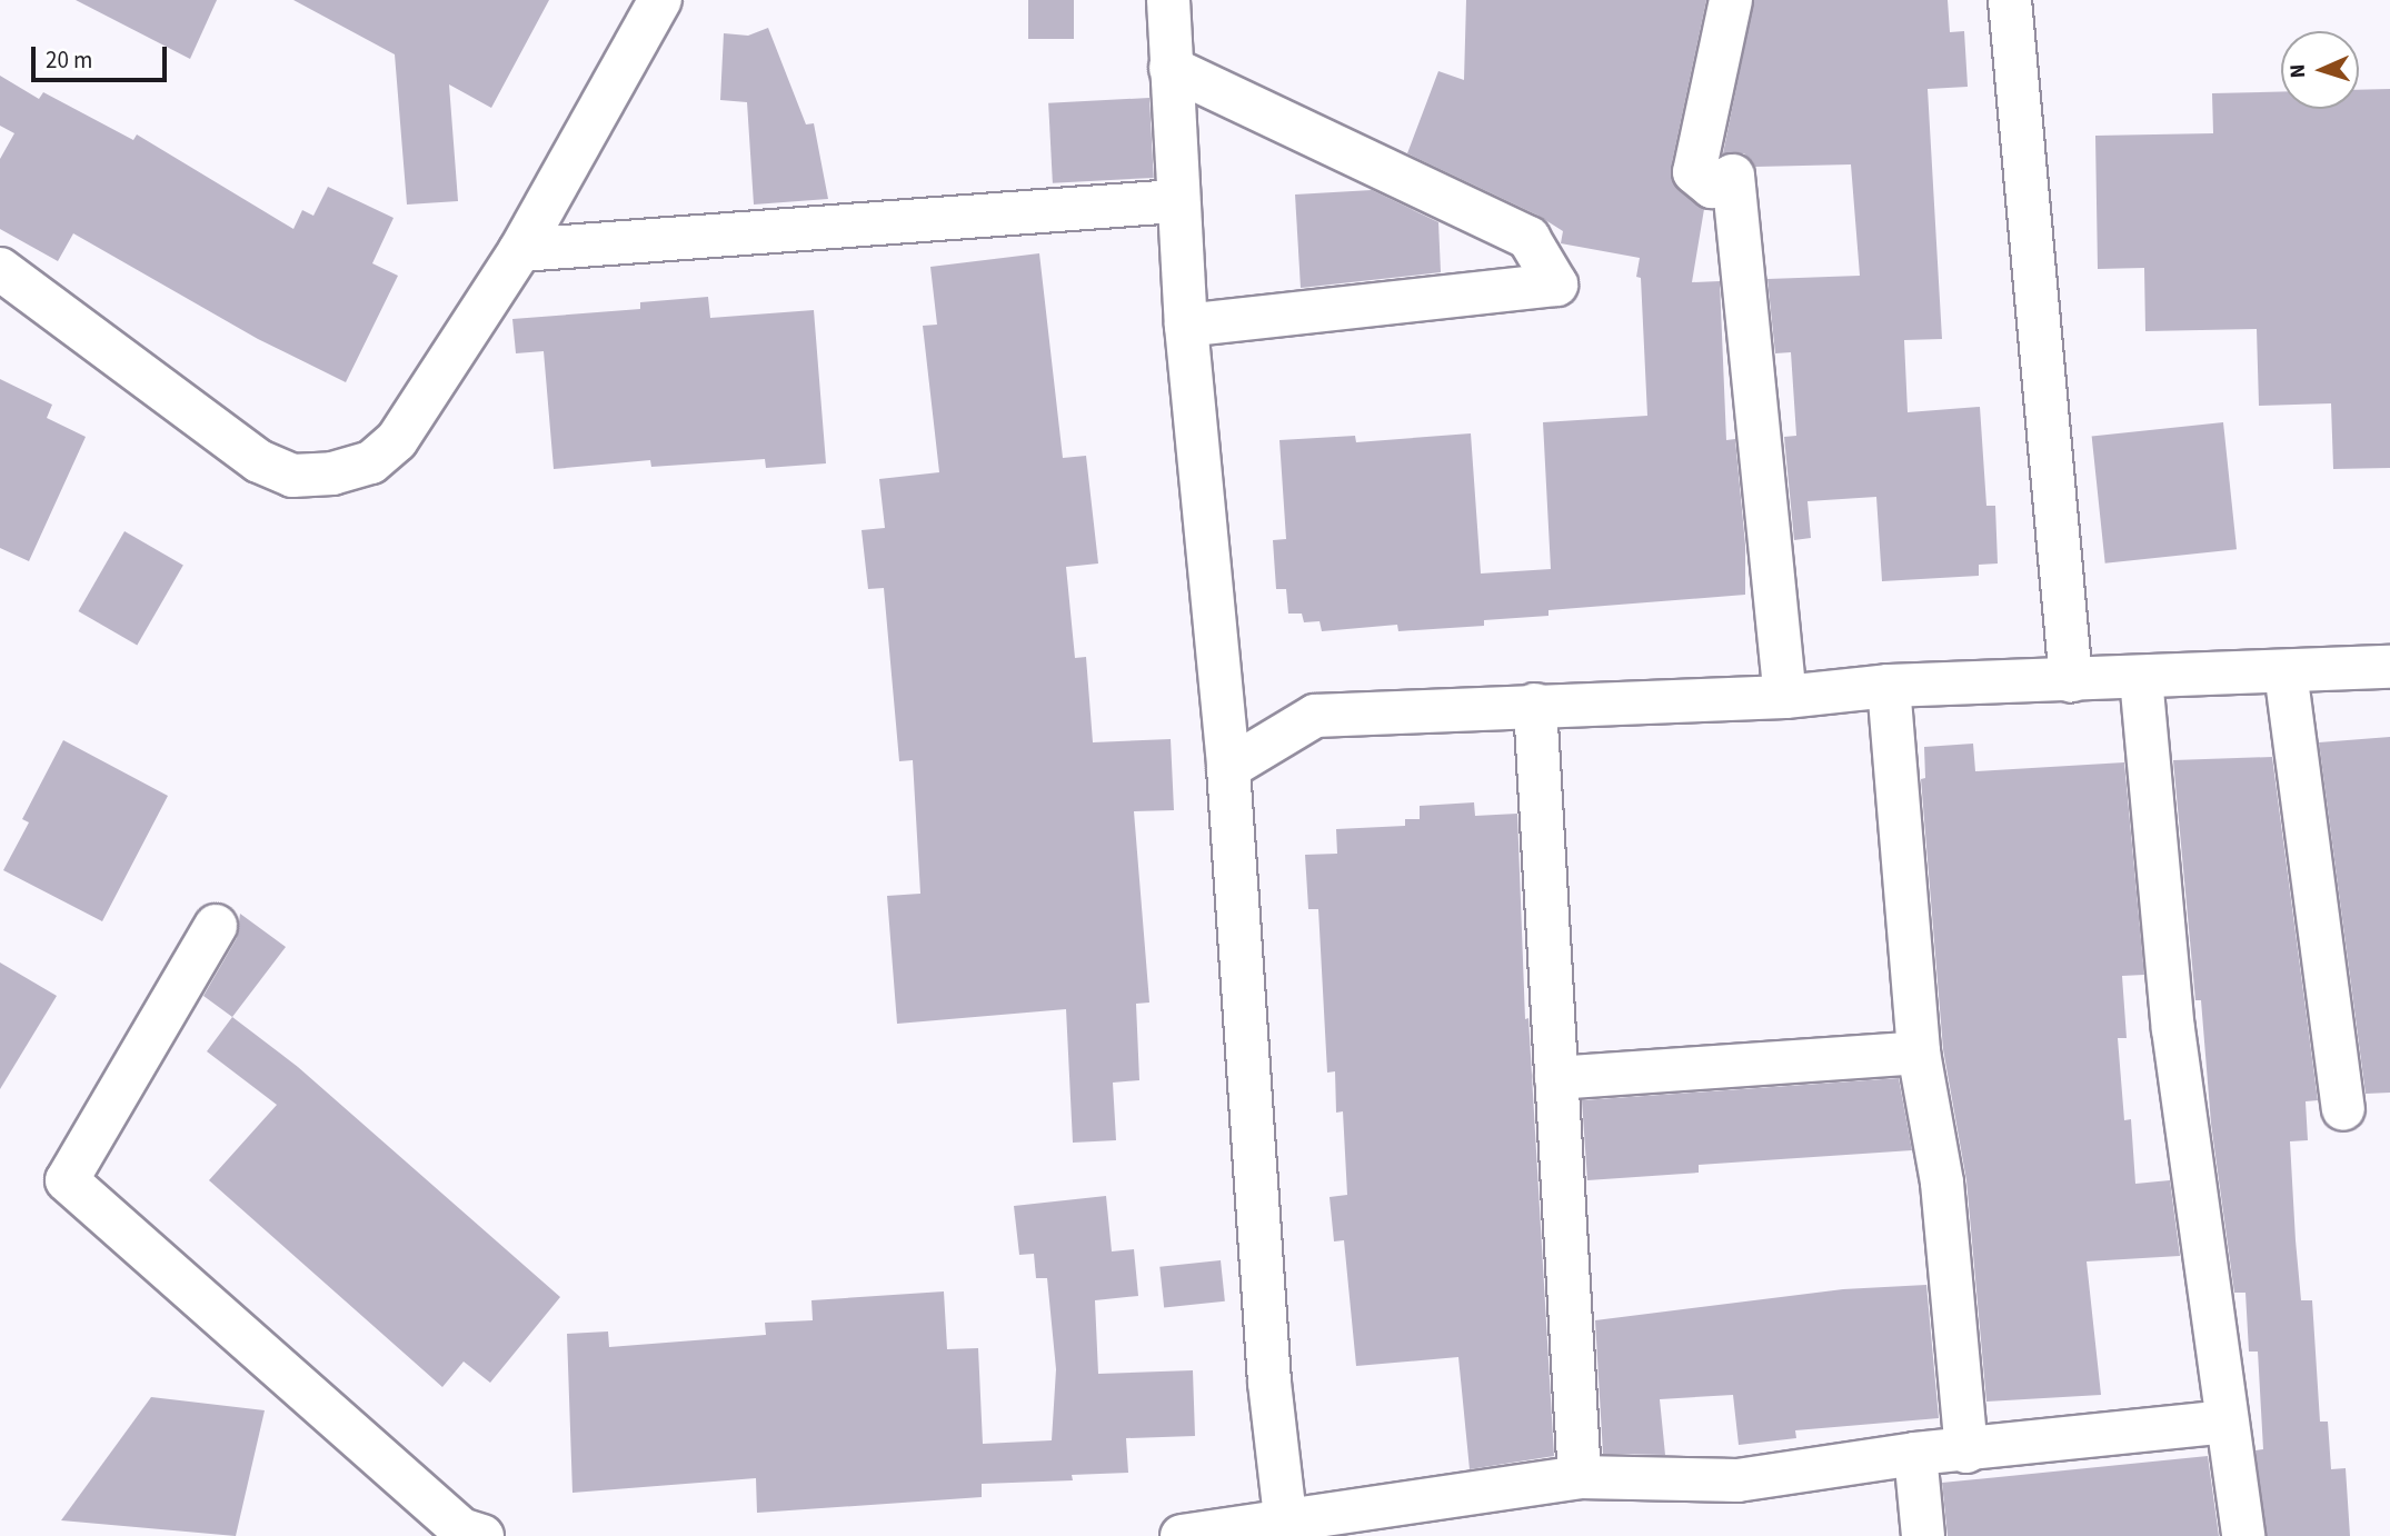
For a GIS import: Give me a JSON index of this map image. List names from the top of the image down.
{
  "scale_bar": "20 m",
  "north": "left"
}
